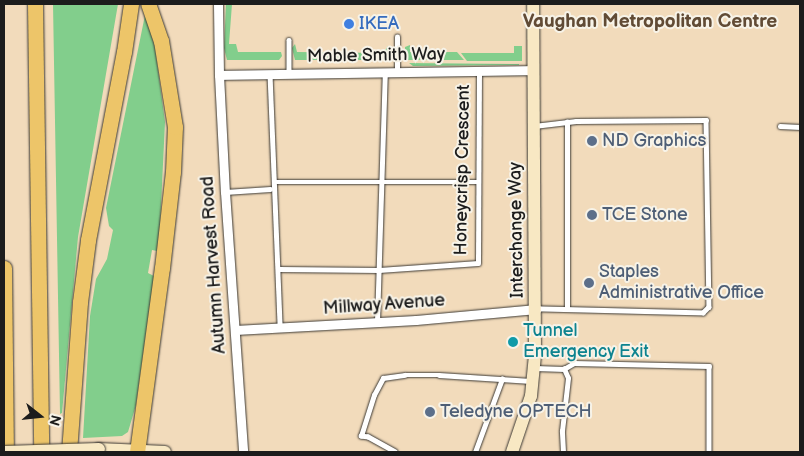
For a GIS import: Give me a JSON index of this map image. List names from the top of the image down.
{
  "streets": {
    "street": [
      "Mable Smith Way",
      "Interchange Way",
      "Autumn Harvest Road",
      "Millway Avenue"
    ],
    "lane": ["Honeycrisp Crescent"]
  },
  "crossings": [
    ["Mable Smith Way", "Honeycrisp Crescent"],
    ["Mable Smith Way", "Interchange Way"],
    ["Mable Smith Way", "Autumn Harvest Road"],
    ["Interchange Way", "Millway Avenue"],
    ["Autumn Harvest Road", "Millway Avenue"]
  ],
  "districts": ["Vaughan Metropolitan Centre"],
  "places": [
    "IKEA",
    "ND Graphics",
    "TCE Stone",
    "Staples Administrative Office",
    "Tunnel Emergency Exit",
    "Teledyne OPTECH"
  ],
  "north": "right"
}
